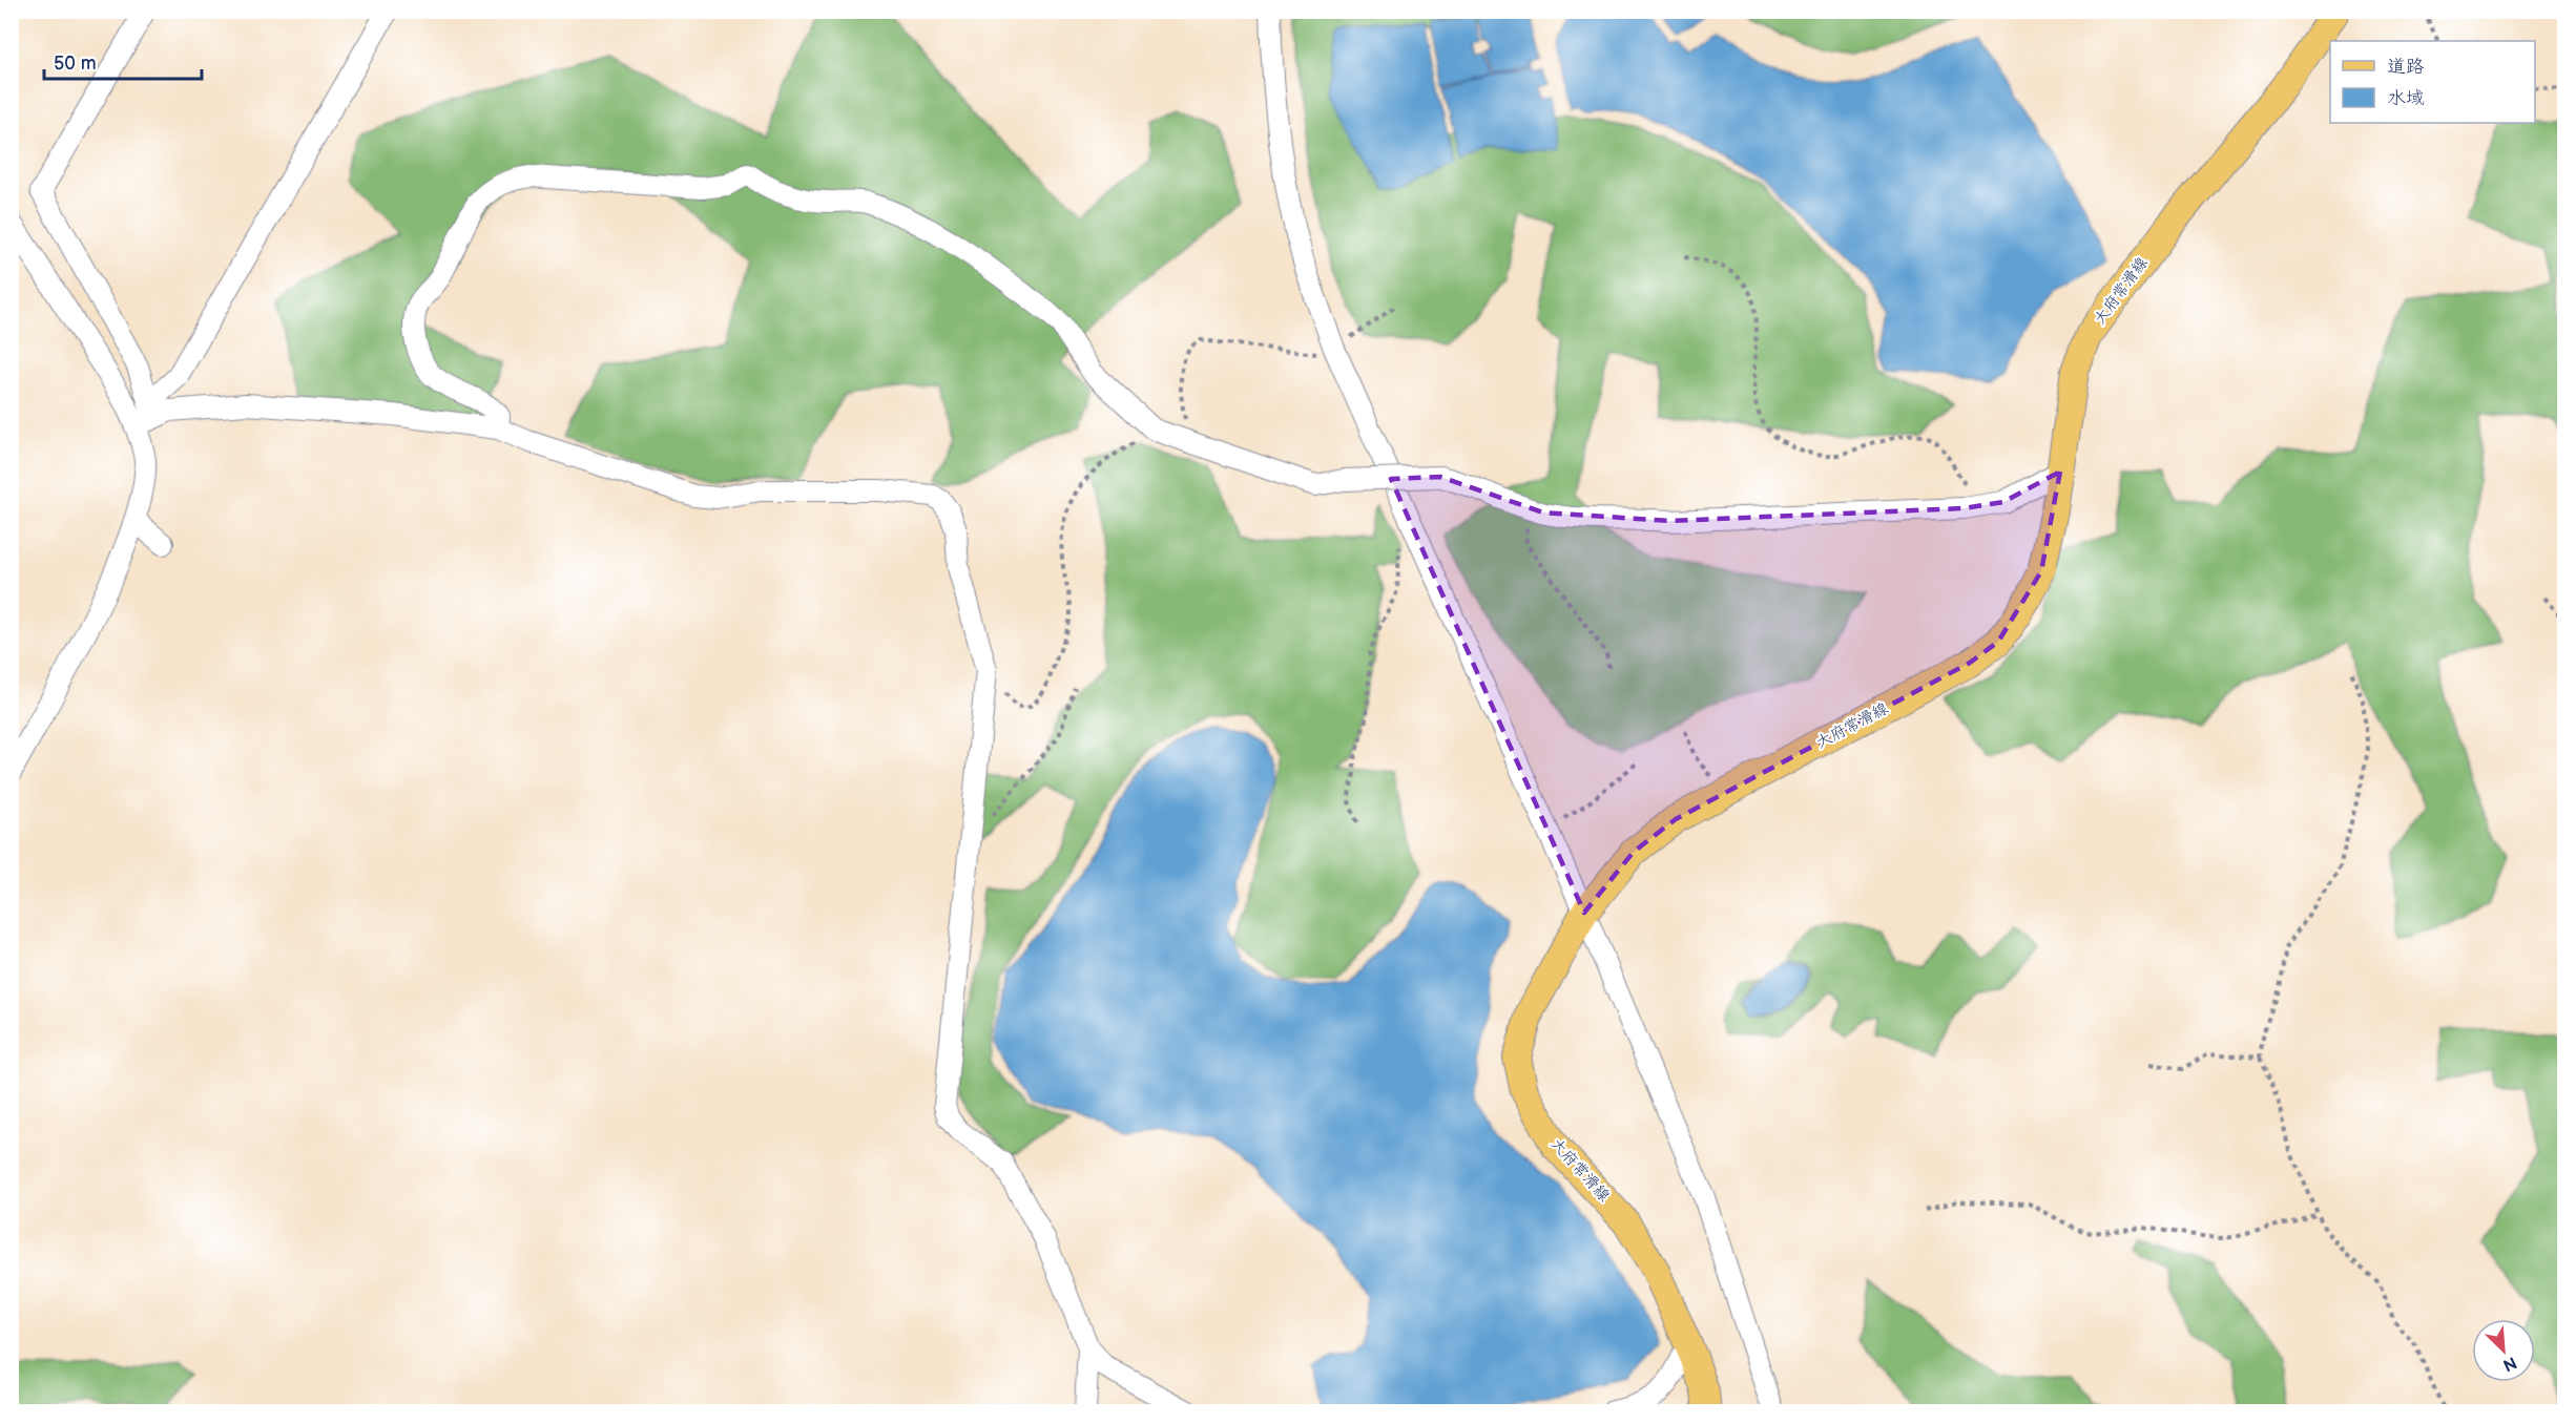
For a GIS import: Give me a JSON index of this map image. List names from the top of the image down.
{
  "streets": {
    "main road": ["大府常滑線"]
  },
  "legend": ["道路", "水域"],
  "scale_bar": "50 m",
  "north": "bottom right"
}
